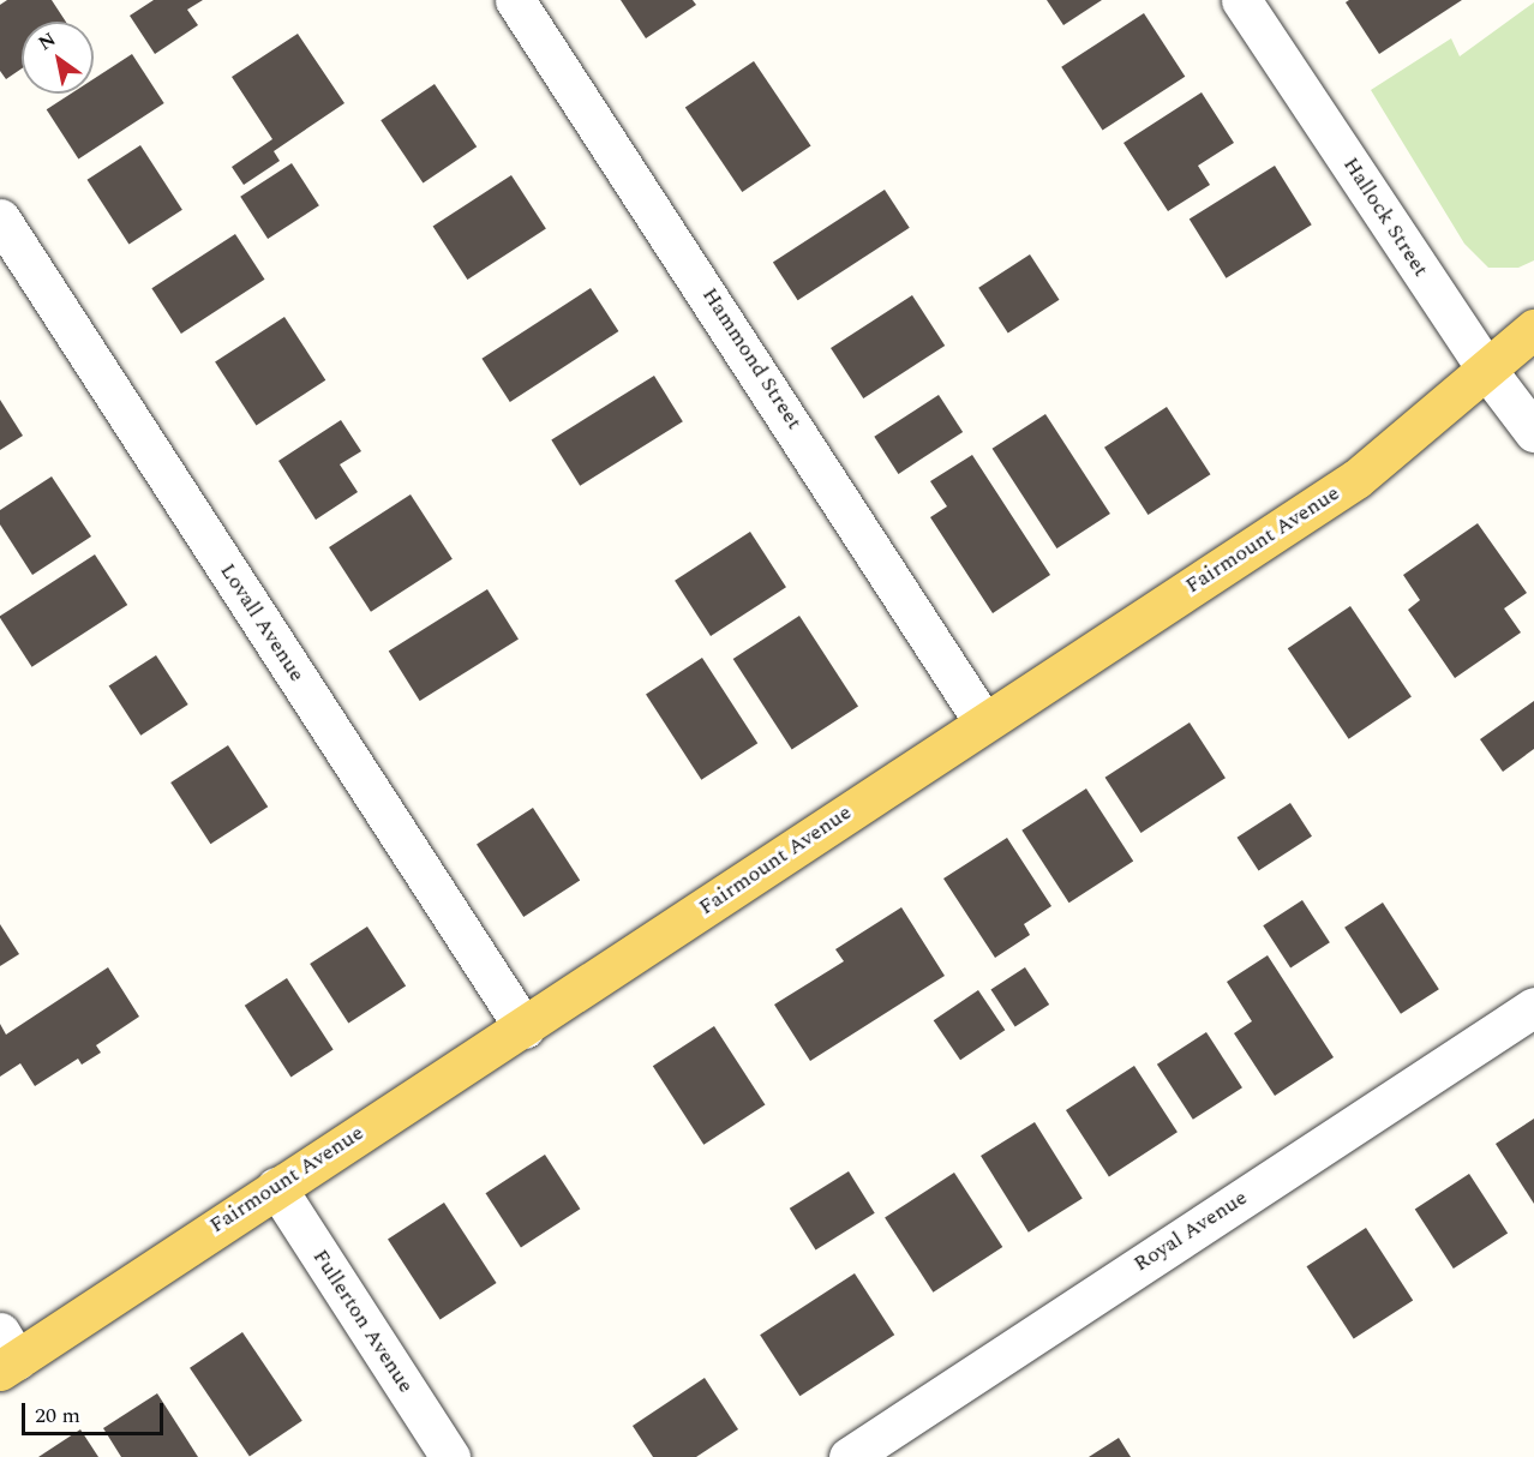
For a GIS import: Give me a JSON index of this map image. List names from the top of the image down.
{
  "streets": {
    "main road": ["Fairmount Avenue"],
    "street": [
      "Hallock Street",
      "Hammond Street",
      "Lovall Avenue",
      "Royal Avenue",
      "Fullerton Avenue"
    ]
  },
  "crossings": [
    ["Hallock Street", "Fairmount Avenue"],
    ["Hammond Street", "Fairmount Avenue"],
    ["Fairmount Avenue", "Lovall Avenue"],
    ["Fairmount Avenue", "Fullerton Avenue"]
  ],
  "scale_bar": "20 m",
  "north": "top left"
}
